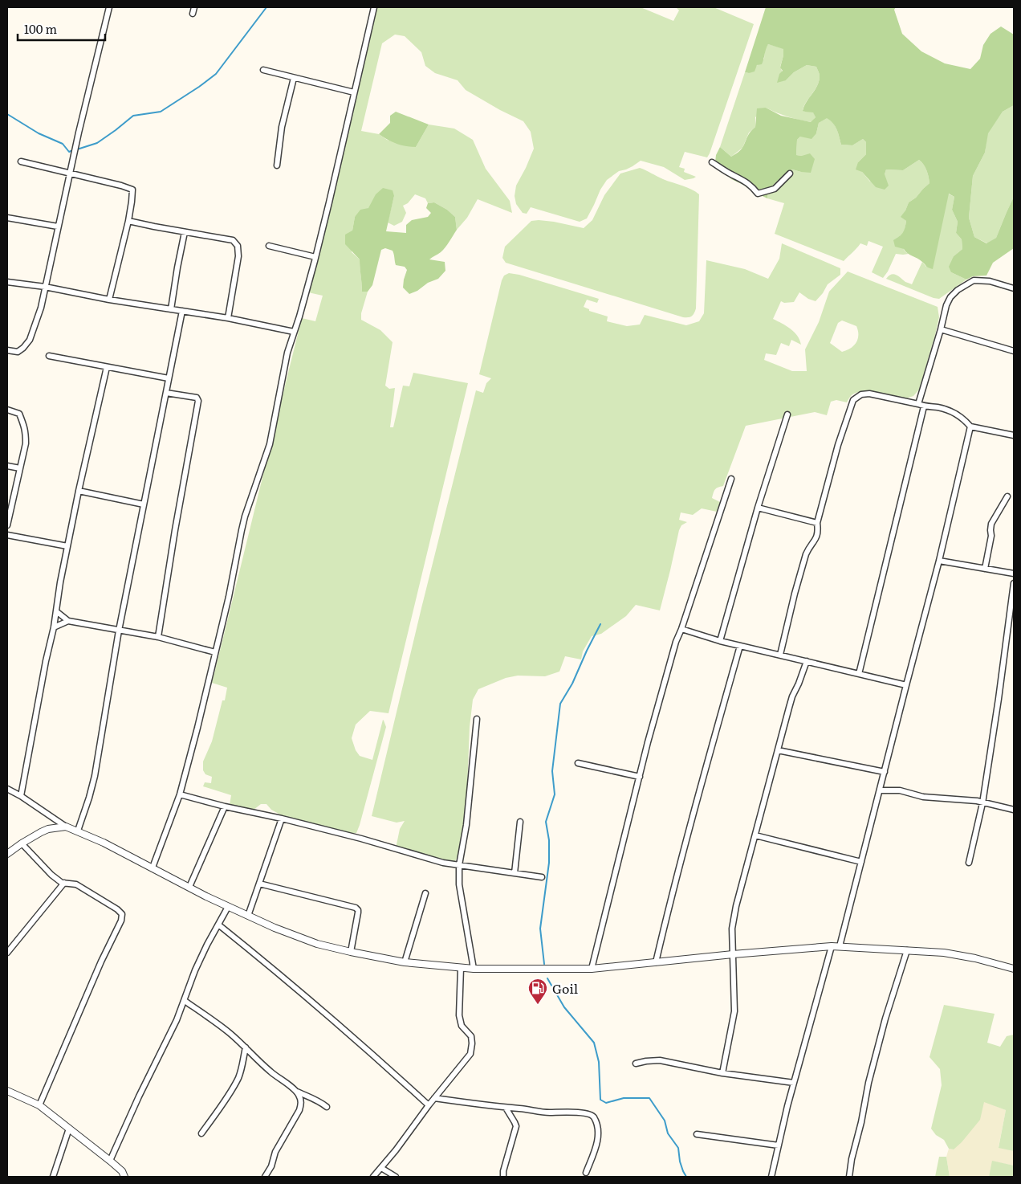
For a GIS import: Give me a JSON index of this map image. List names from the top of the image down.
{
  "places": {
    "fuel station": ["Goil"]
  },
  "scale_bar": "100 m"
}
